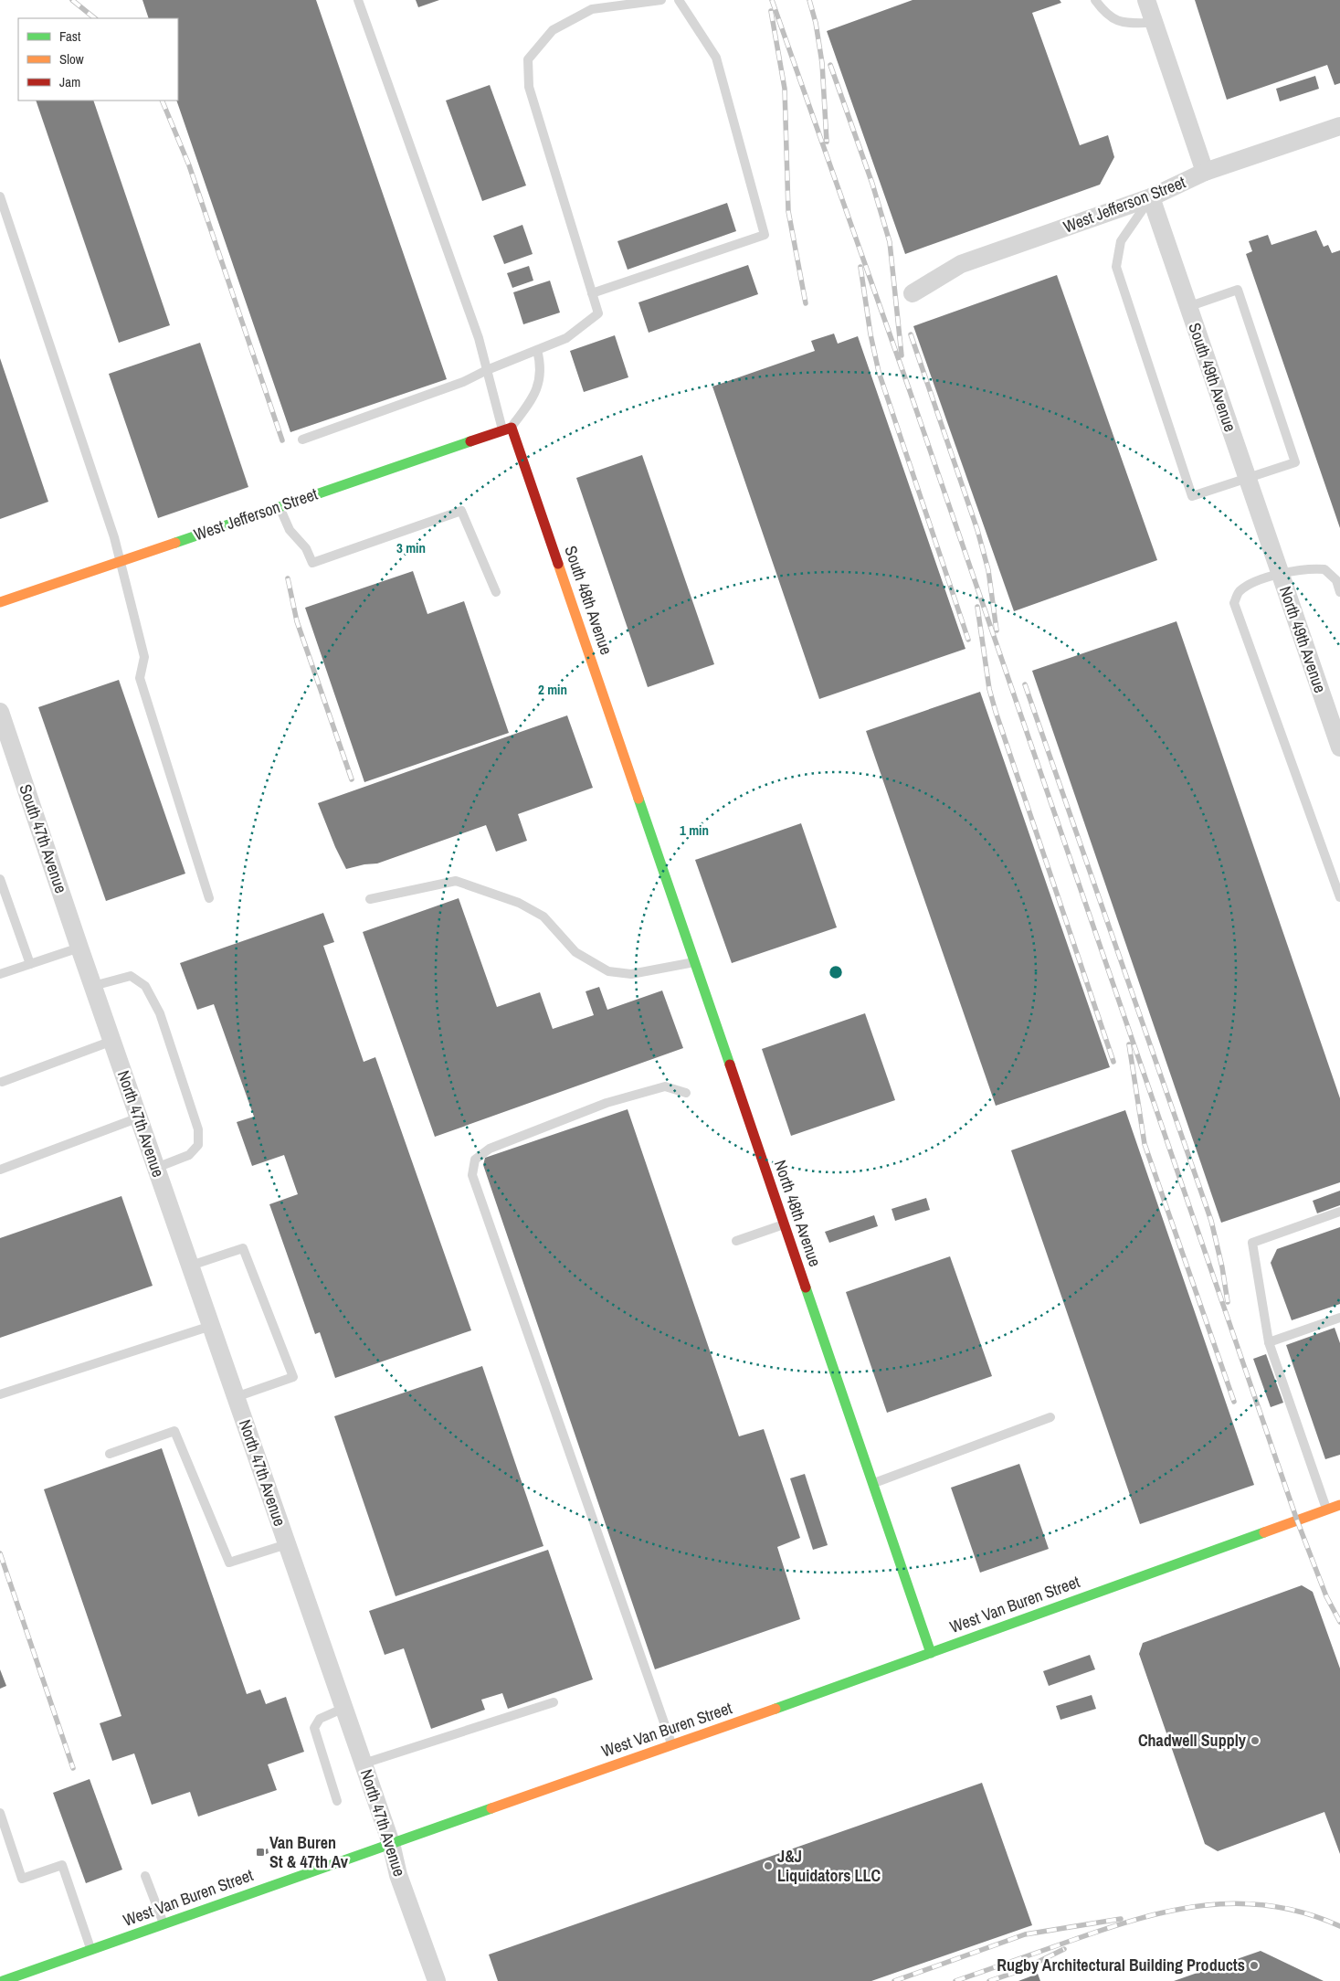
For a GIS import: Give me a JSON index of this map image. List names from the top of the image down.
{
  "streets": {
    "street": [
      "West Jefferson Street",
      "South 49th Avenue",
      "South 48th Avenue",
      "North 49th Avenue",
      "South 47th Avenue",
      "North 47th Avenue",
      "North 48th Avenue",
      "West Van Buren Street"
    ]
  },
  "crossings": [
    ["West Jefferson Street", "South 49th Avenue"],
    ["West Jefferson Street", "South 48th Avenue"],
    ["South 49th Avenue", "North 49th Avenue"],
    ["South 48th Avenue", "North 48th Avenue"],
    ["South 47th Avenue", "North 47th Avenue"],
    ["North 47th Avenue", "West Van Buren Street"],
    ["North 48th Avenue", "West Van Buren Street"]
  ],
  "places": {
    "other": ["Chadwell Supply", "J&J Liquidators LLC", "Rugby Architectural Building Products"],
    "transit": ["Van Buren St & 47th Av"]
  },
  "legend": ["Fast", "Slow", "Jam"],
  "rings": ["3 min", "2 min", "1 min"]
}
